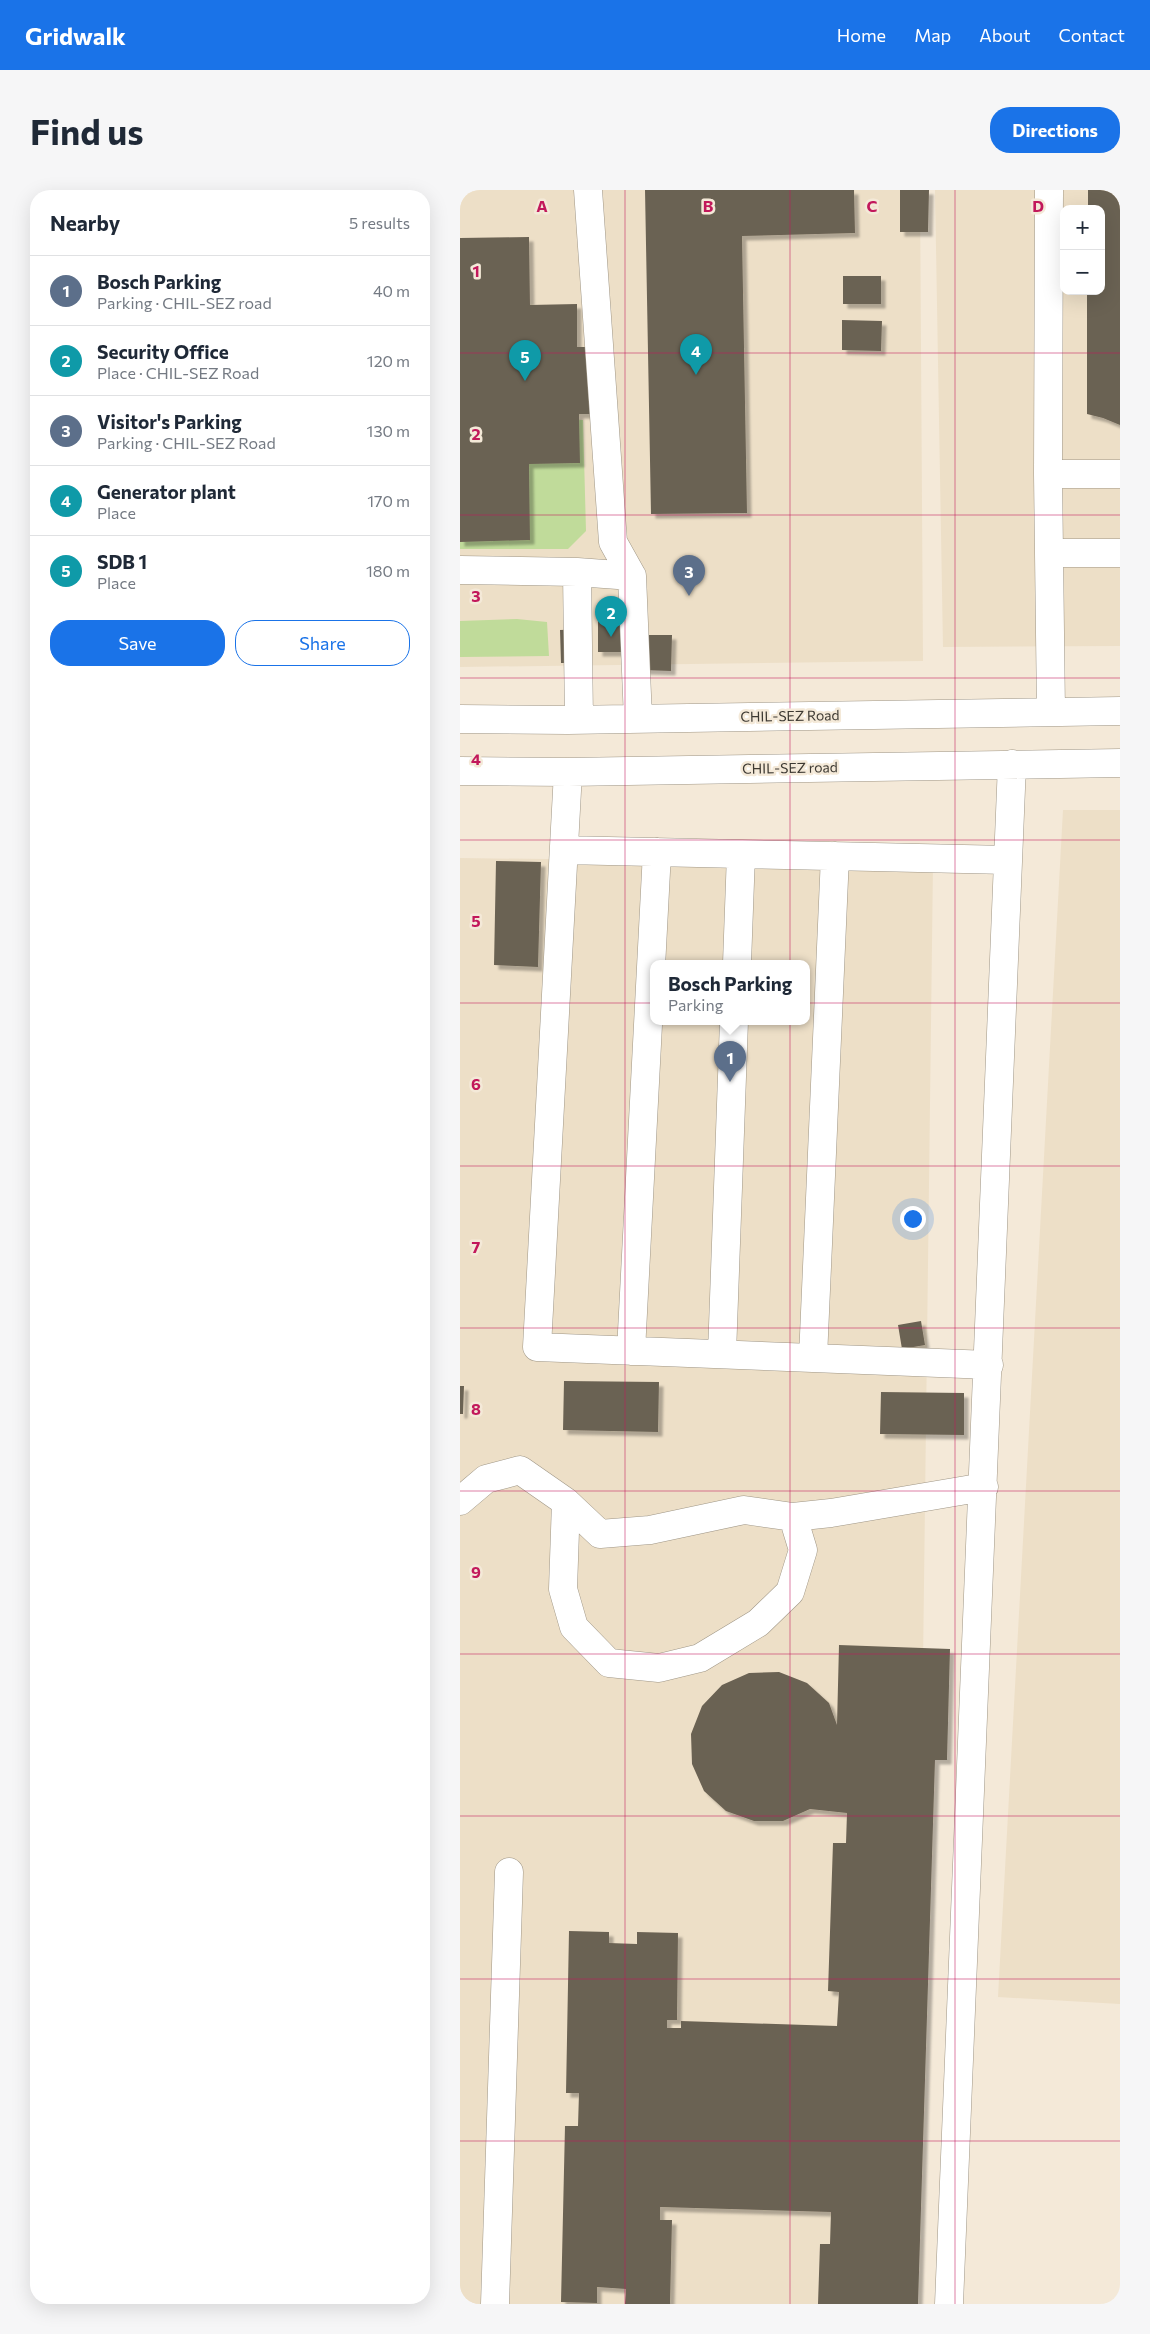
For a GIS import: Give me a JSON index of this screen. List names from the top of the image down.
{
  "streets": {
    "street": ["CHIL-SEZ Road", "CHIL-SEZ road"]
  },
  "page": {
    "header": "Gridwalk",
    "nav": [
      "Home",
      "Map",
      "About",
      "Contact"
    ],
    "buttons": [
      "Directions",
      ["Save", "Share"]
    ],
    "title": "Find us",
    "heading": ["Nearby", "5 results"],
    "map_buttons": ["+", "−"],
    "list": [
      {
        "mark": "1",
        "name": "Bosch Parking",
        "note": "Parking · CHIL-SEZ road",
        "value": "40 m"
      },
      {
        "mark": "2",
        "name": "Security Office",
        "note": "Place · CHIL-SEZ Road",
        "value": "120 m"
      },
      {
        "mark": "3",
        "name": "Visitor's Parking",
        "note": "Parking · CHIL-SEZ Road",
        "value": "130 m"
      },
      {
        "mark": "4",
        "name": "Generator plant",
        "note": "Place",
        "value": "170 m"
      },
      {
        "mark": "5",
        "name": "SDB 1",
        "note": "Place",
        "value": "180 m"
      }
    ],
    "pins": [
      "4",
      "5",
      "3",
      "2",
      "1"
    ],
    "popup": ["Bosch Parking", "Parking"]
  },
  "grid": {
    "columns": [
      "A",
      "B",
      "C",
      "D"
    ],
    "rows": [
      "1",
      "2",
      "3",
      "4",
      "5",
      "6",
      "7",
      "8",
      "9"
    ]
  }
}
